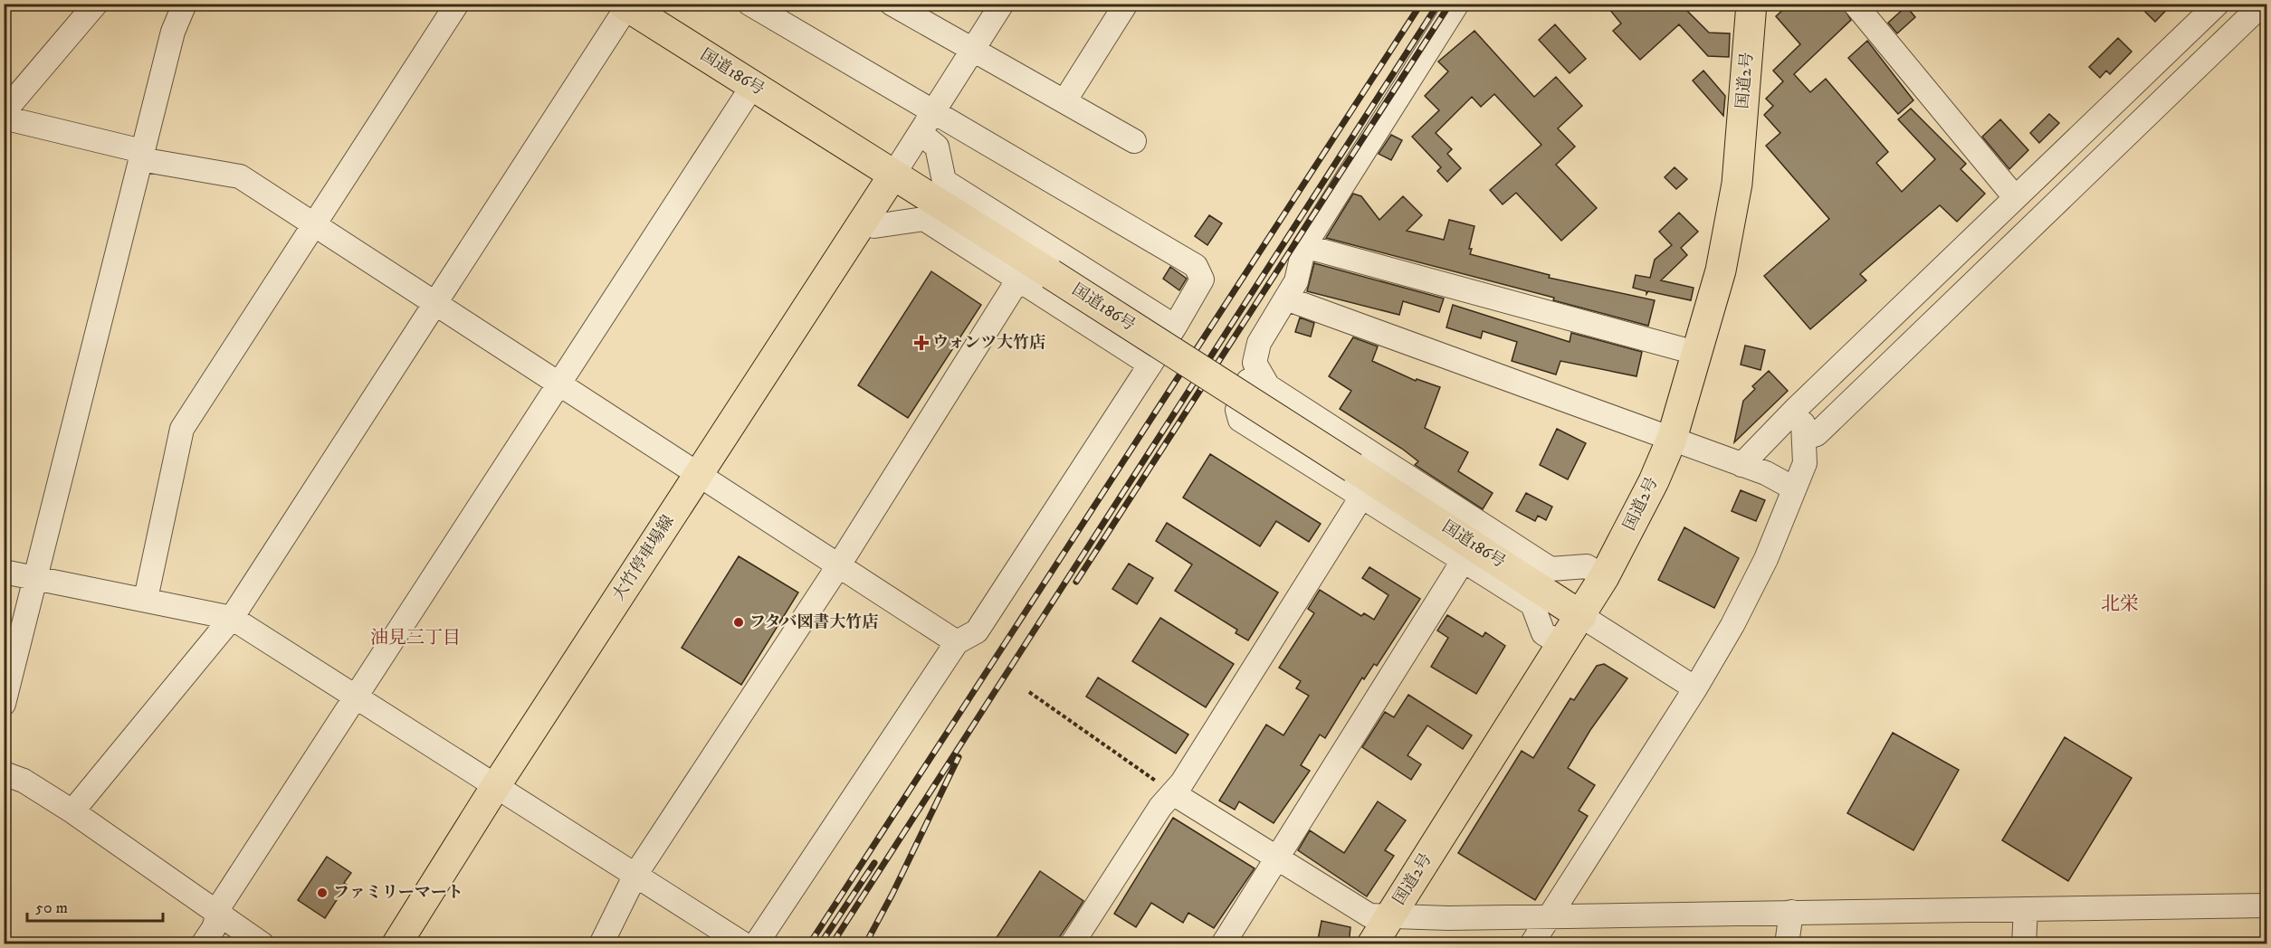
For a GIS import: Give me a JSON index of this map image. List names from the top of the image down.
{
  "streets": {
    "highway": ["国道186号", "国道2号"],
    "main road": ["大竹停車場線"]
  },
  "crossings": [
    ["国道186号", "国道2号"],
    ["国道186号", "大竹停車場線"]
  ],
  "districts": ["北栄", "油見三丁目"],
  "places": {
    "health": ["ウォンツ大竹店"],
    "other": ["フタバ図書大竹店", "ファミリーマート"]
  },
  "scale_bar": "50 m"
}
